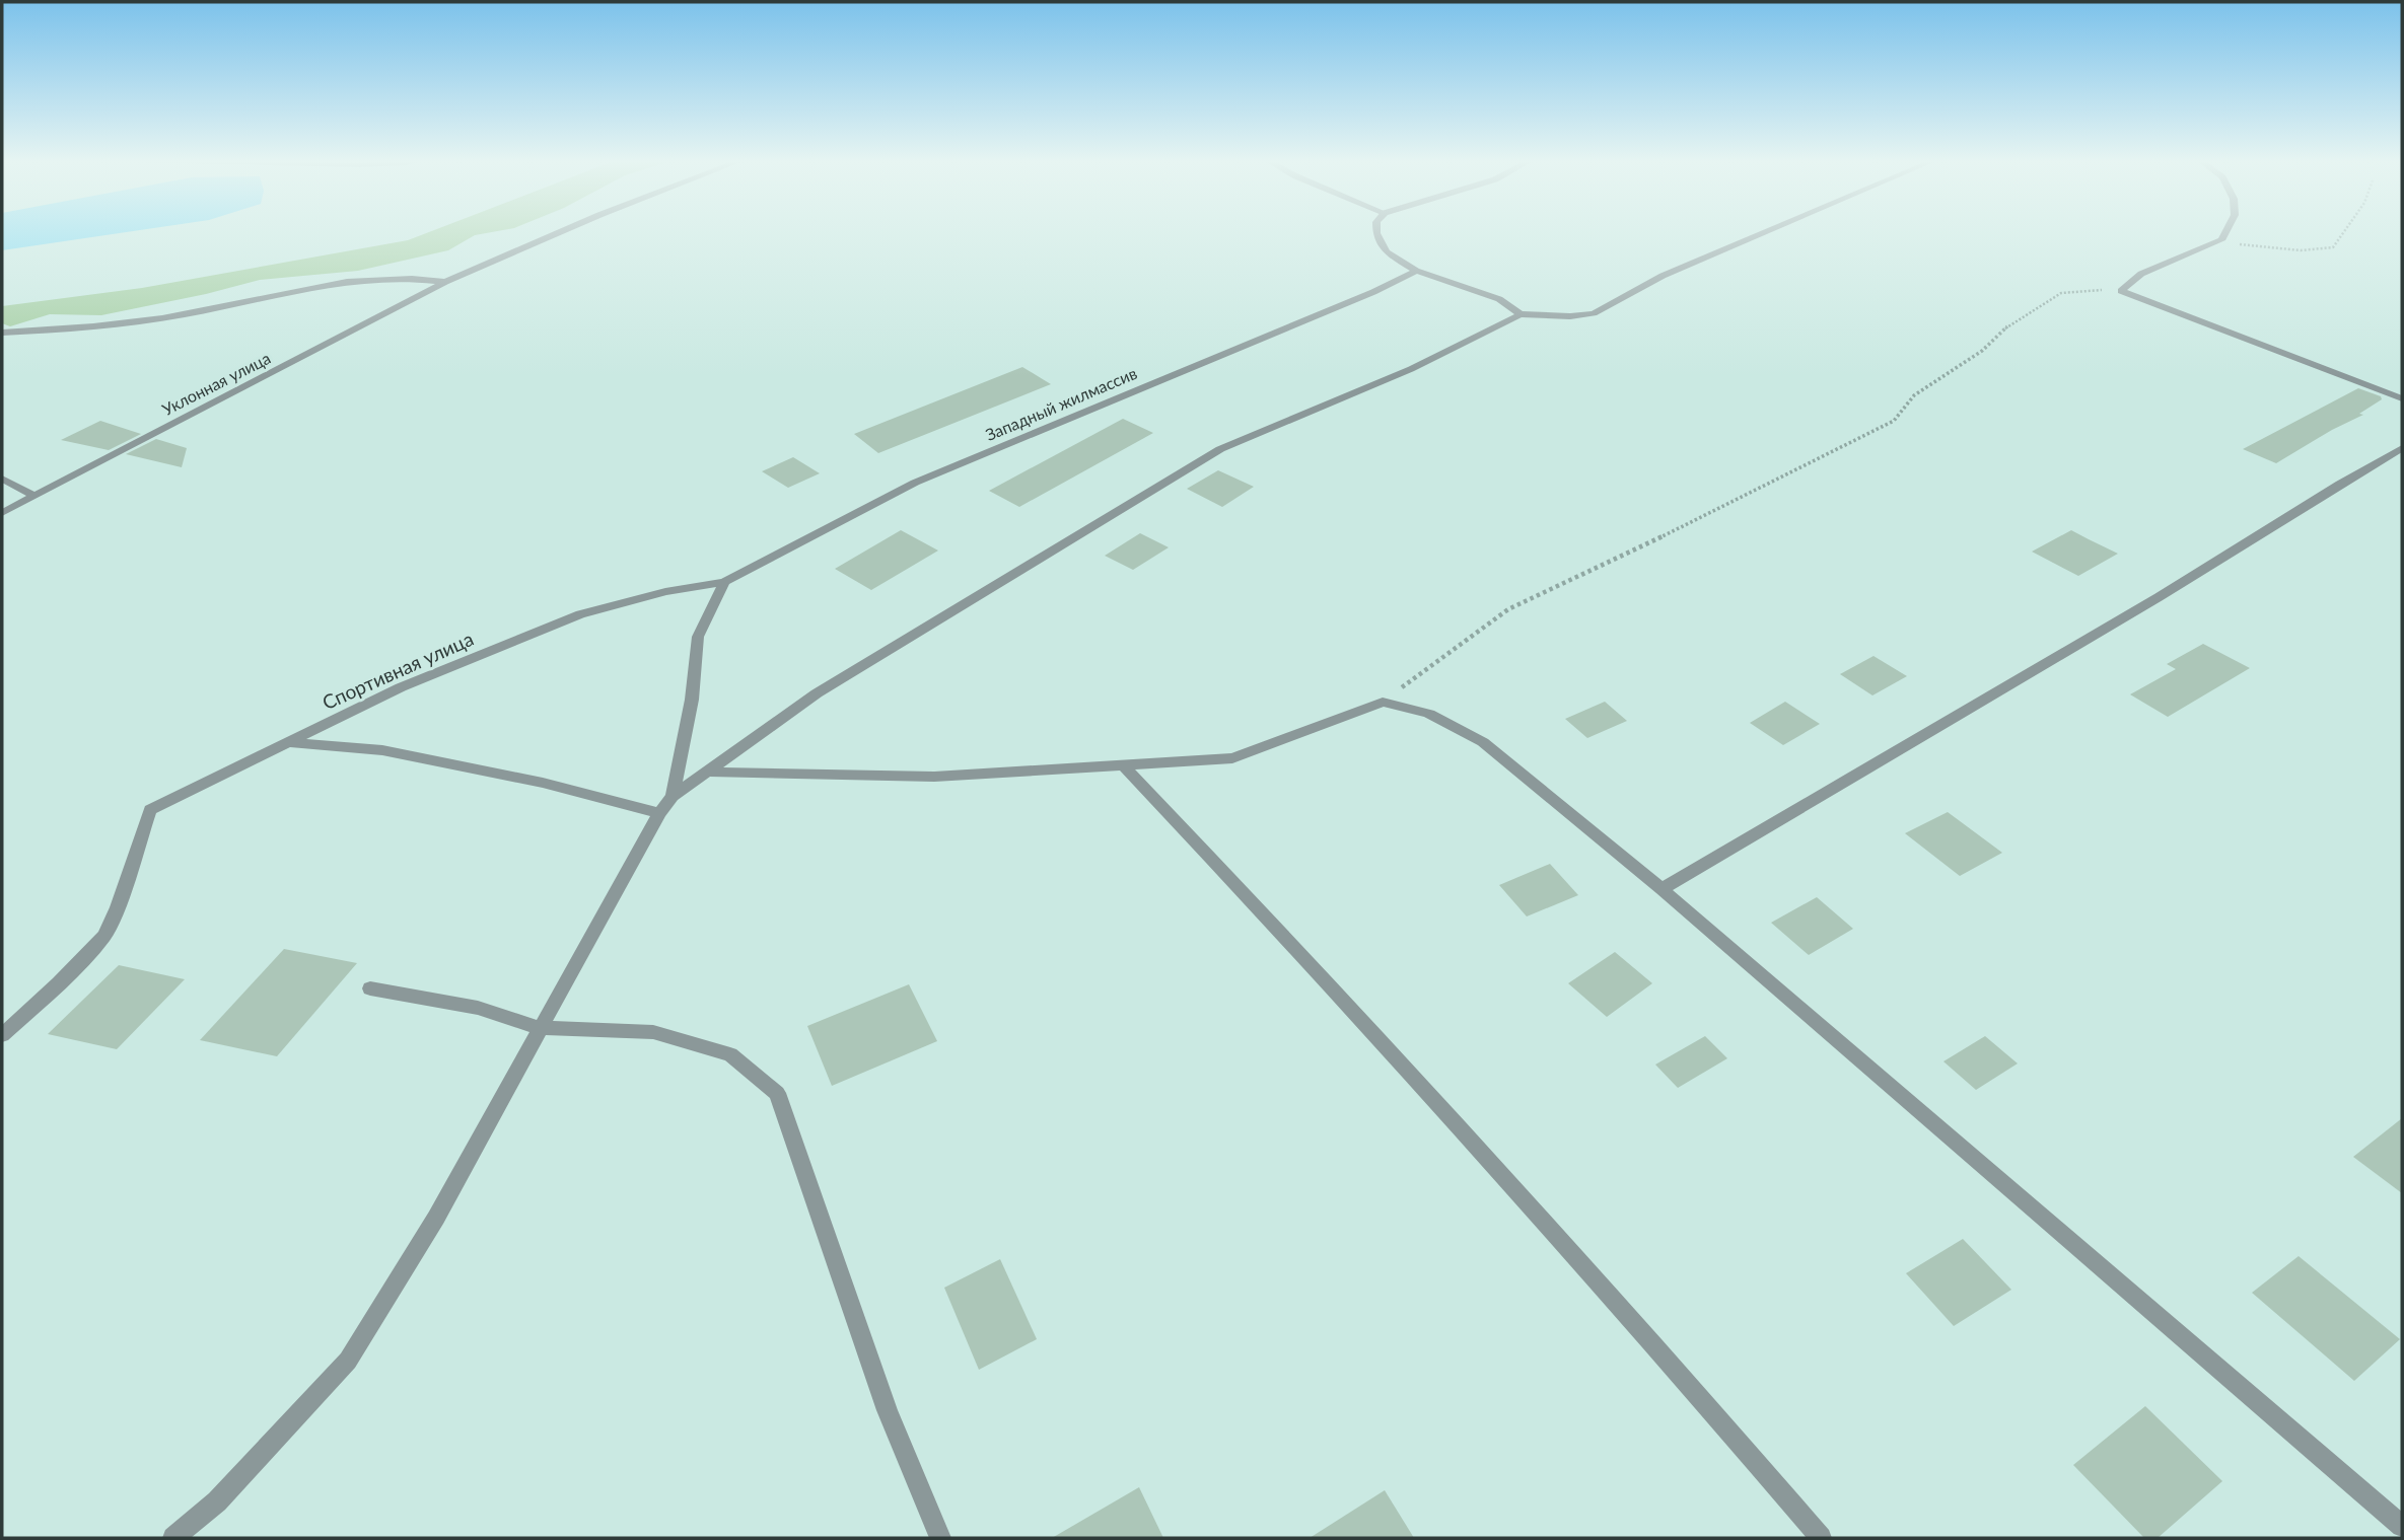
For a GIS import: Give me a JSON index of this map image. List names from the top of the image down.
{
  "streets": {
    "street": ["Уклонная улица", "Западный жилмассив", "Спортивная улица"]
  },
  "crossings": [
    ["Западный жилмассив", "Спортивная улица"]
  ]
}
